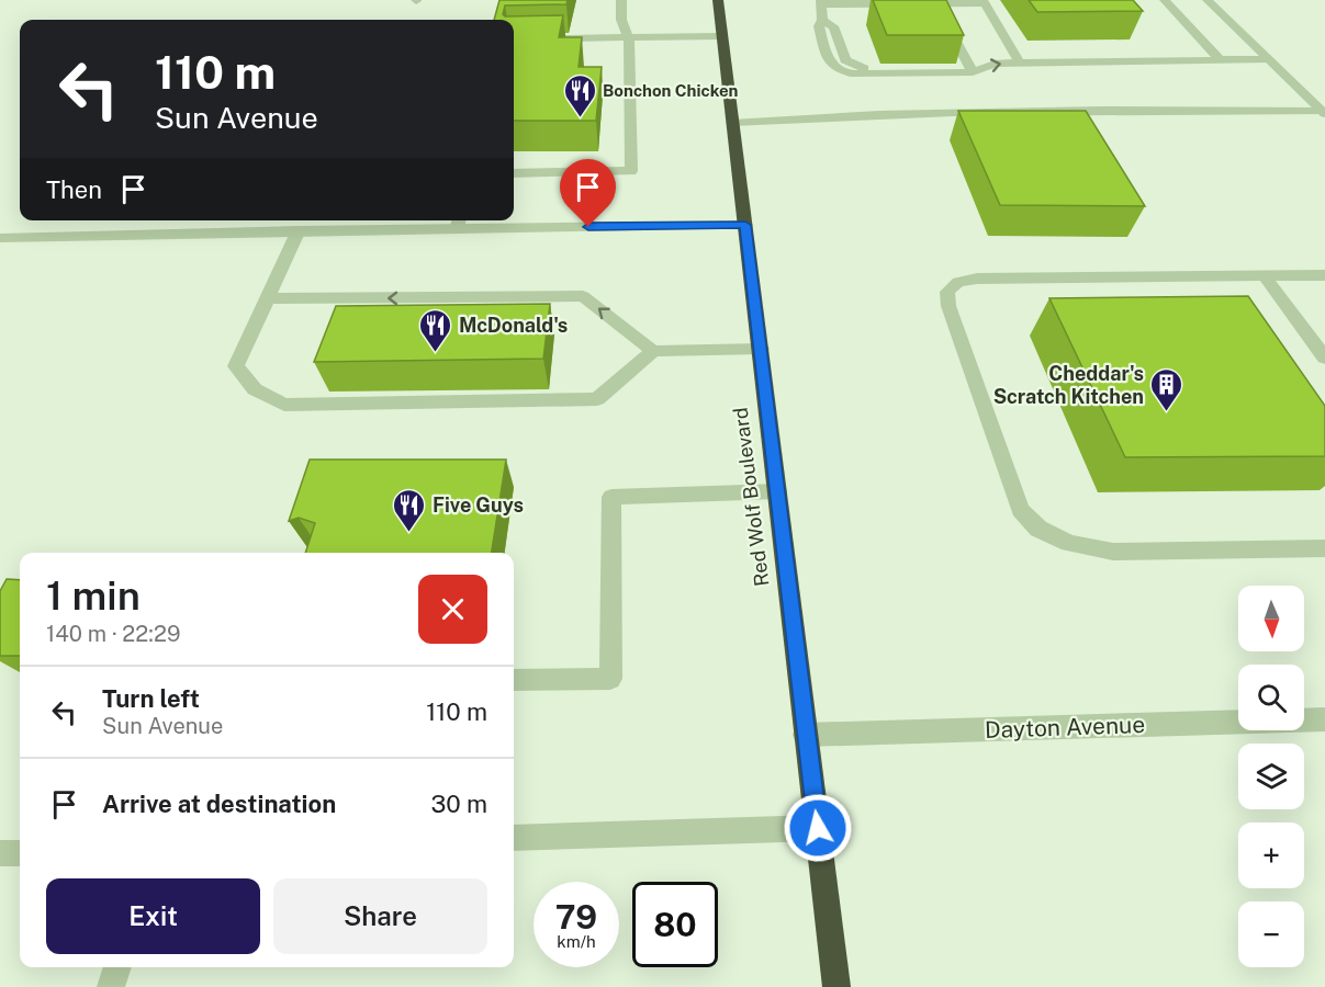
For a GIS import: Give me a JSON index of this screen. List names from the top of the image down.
{
  "streets": {
    "highway": ["Red Wolf Boulevard"],
    "street": ["Dayton Avenue"]
  },
  "crossings": [
    ["Red Wolf Boulevard", "Dayton Avenue"]
  ],
  "places": {
    "restaurant": ["Bonchon Chicken", "McDonald's", "Five Guys"],
    "building": ["Cheddar's Scratch Kitchen"]
  },
  "north": "bottom",
  "page": {
    "turn": ["110 m", "Sun Avenue"],
    "then": "Then",
    "heading": ["1 min", "140 m · 22:29"],
    "map_buttons": ["+", "−"],
    "list": [
      {
        "name": "Turn left",
        "note": "Sun Avenue",
        "value": "110 m"
      },
      {
        "name": "Arrive at destination",
        "value": "30 m"
      }
    ],
    "buttons": ["Exit", "Share"],
    "speed": "79 km/h",
    "limit": "80"
  }
}
